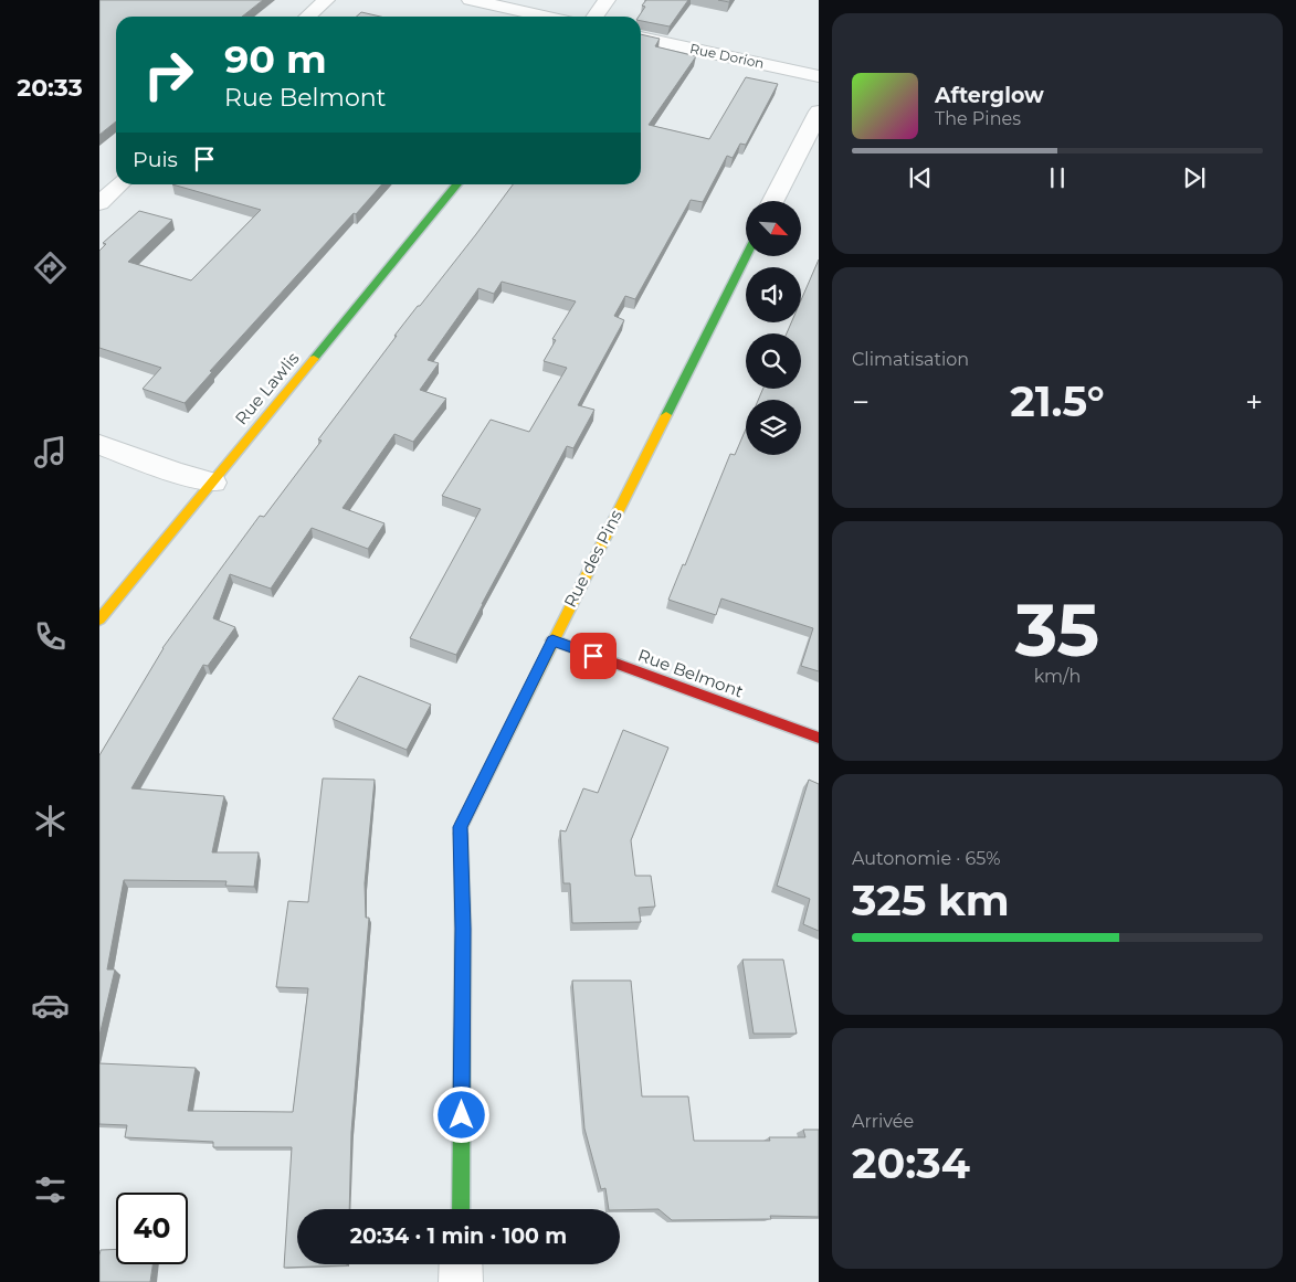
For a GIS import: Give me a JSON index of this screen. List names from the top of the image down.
{
  "streets": {
    "street": [
      "Rue Dorion",
      "Rue Lawlis",
      "Rue des Pins",
      "Rue Belmont"
    ]
  },
  "crossings": [
    ["Rue des Pins", "Rue Belmont"]
  ],
  "north": "bottom right",
  "page": {
    "tabs": "20:33",
    "turn": ["90 m", "Rue Belmont"],
    "song": ["Afterglow", "The Pines"],
    "then": "Puis",
    "tile": [
      "Climatisation",
      ["35", "km/h"],
      ["Autonomie · 65%", "325 km"],
      ["Arrivée", "20:34"]
    ],
    "heat": ["−", "21.5°", "+"],
    "limit": "40",
    "trip": "20:34 · 1 min · 100 m"
  }
}
